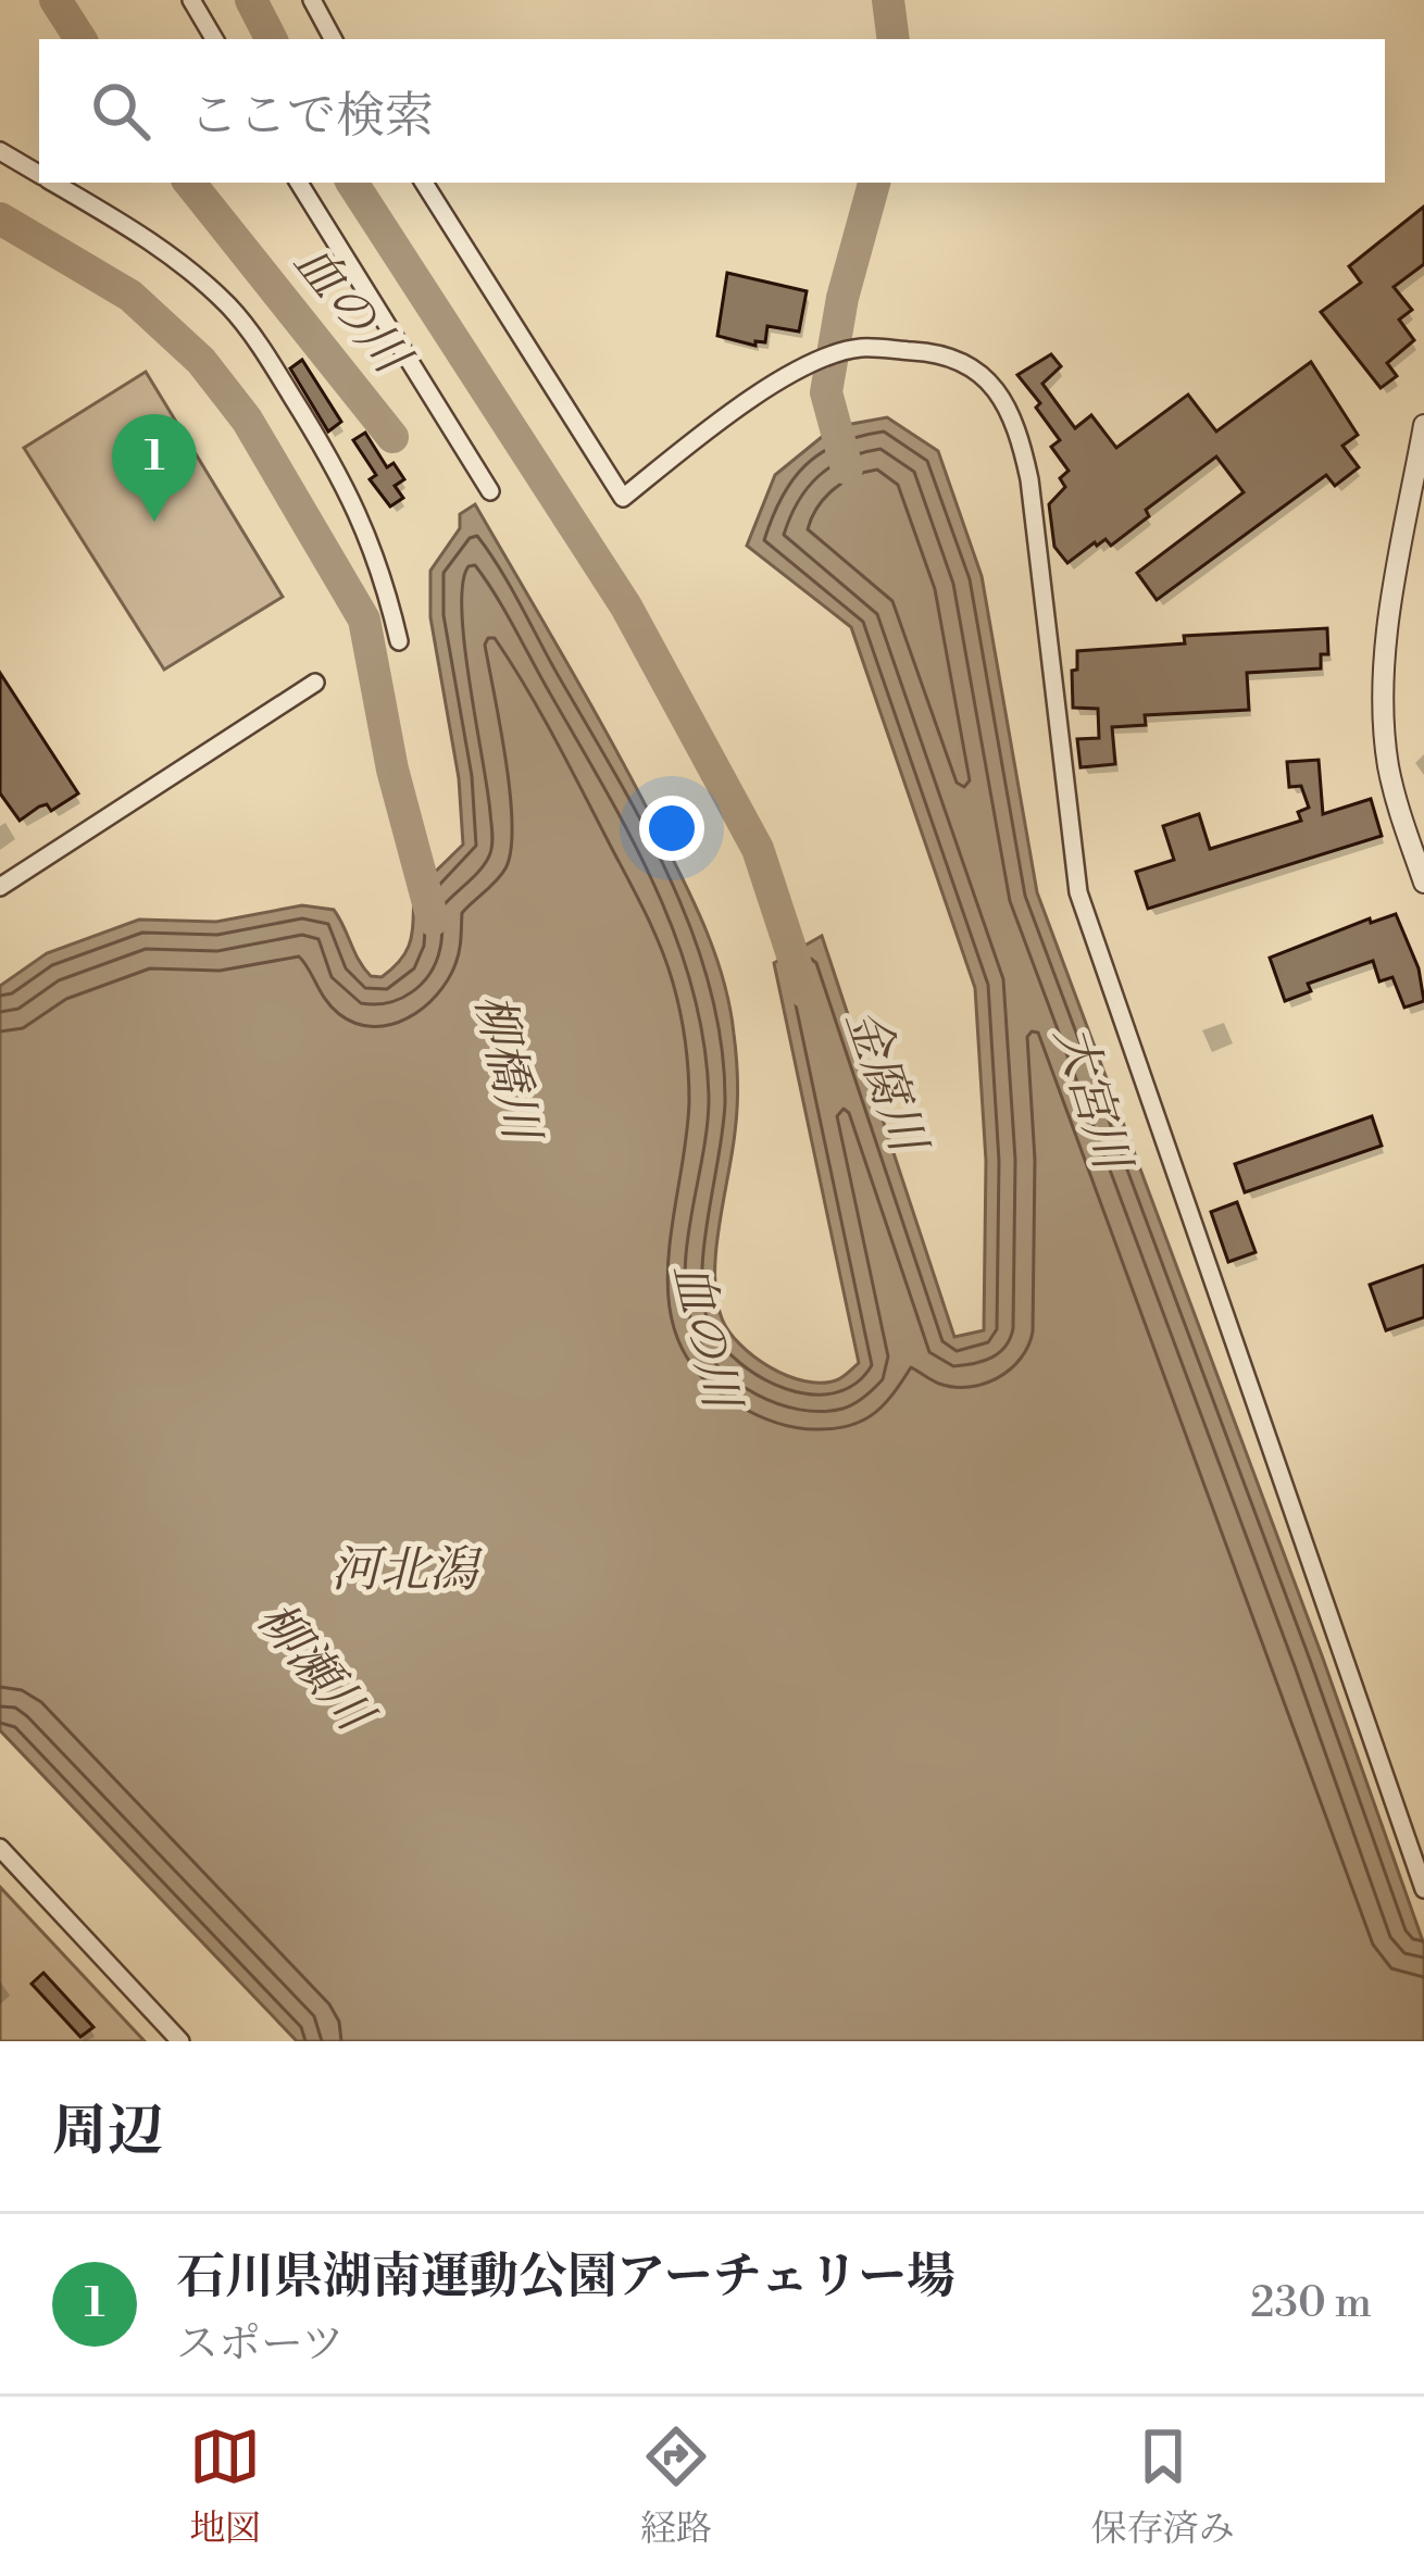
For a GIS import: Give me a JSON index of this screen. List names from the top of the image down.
{
  "water": [
    "血の川",
    "柳橋川",
    "金腐川",
    "大宮川",
    "河北潟",
    "柳瀬川"
  ],
  "page": {
    "search": "ここで検索",
    "pins": "1",
    "heading": "周辺",
    "list": [
      {
        "mark": "1",
        "name": "石川県湖南運動公園アーチェリー場",
        "note": "スポーツ",
        "value": "230 m"
      }
    ],
    "nav": ["地図", "経路", "保存済み"]
  }
}
